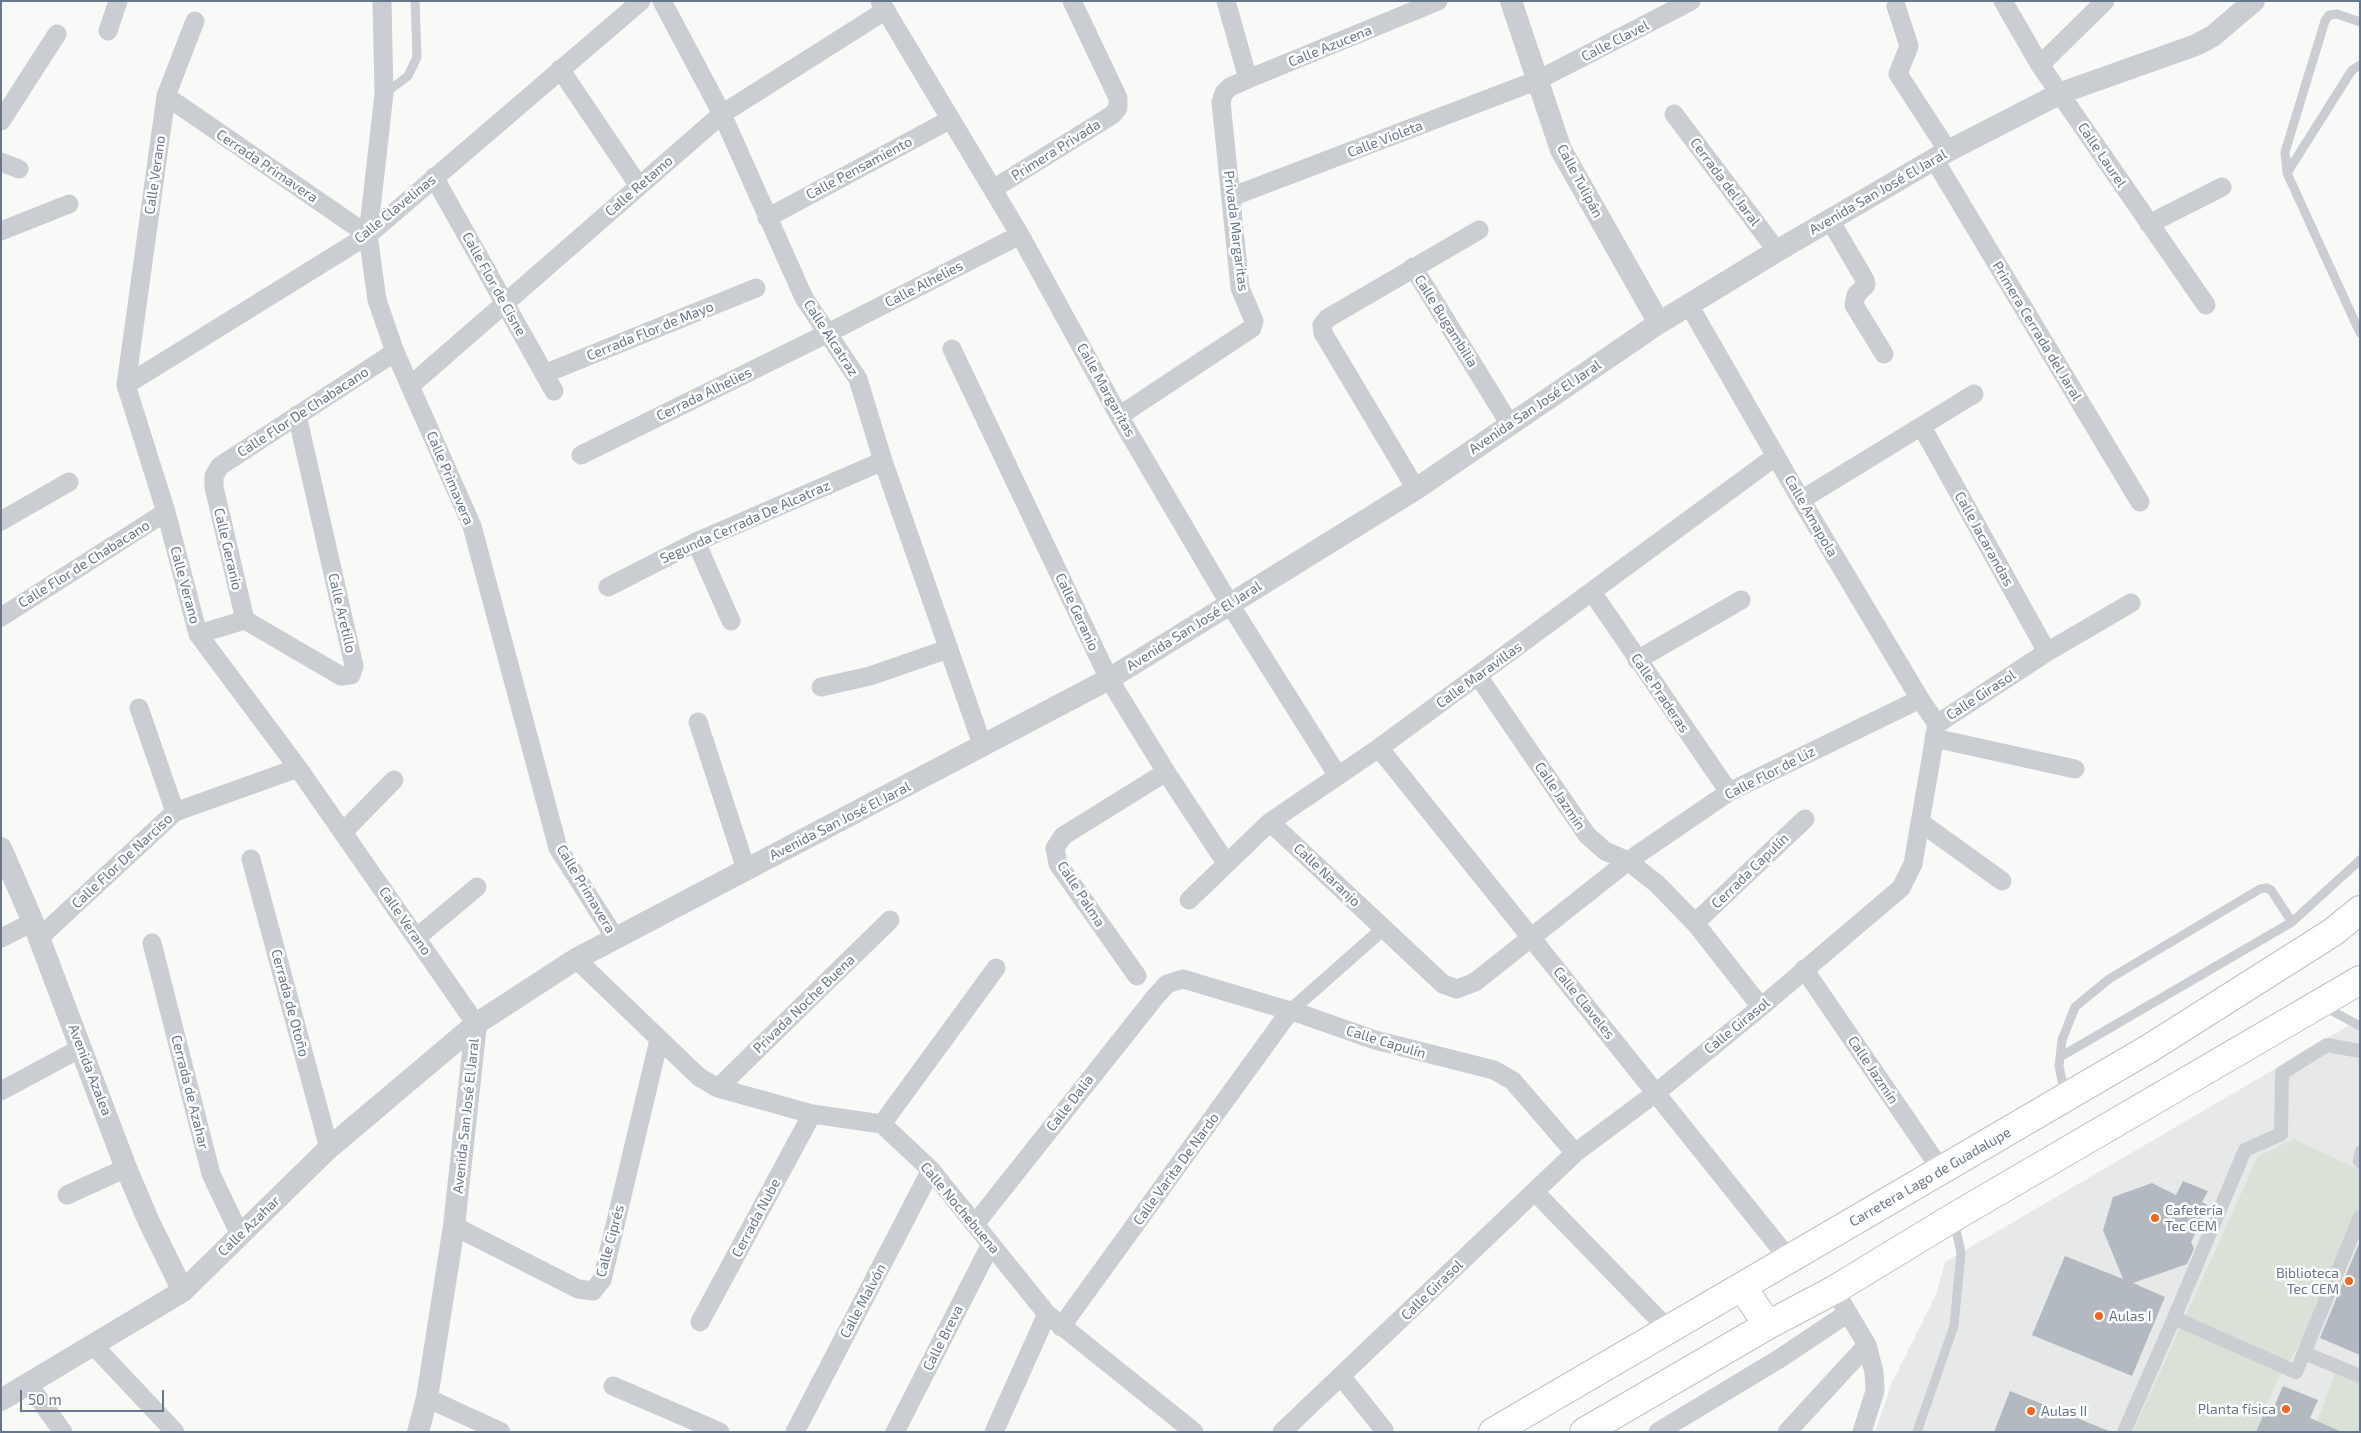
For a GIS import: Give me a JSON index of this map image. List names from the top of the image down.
{
  "streets": {
    "main road": ["Carretera Lago de Guadalupe"],
    "street": [
      "Calle Clavel",
      "Calle Azucena",
      "Calle Violeta",
      "Primera Privada",
      "Calle Laurel",
      "Cerrada Primavera",
      "Calle Pensamiento",
      "Calle Verano",
      "Calle Tulipán",
      "Cerrada del Jaral",
      "Calle Retamo",
      "Avenida San José El Jaral",
      "Calle Clavelinas",
      "Privada Margaritas",
      "Calle Flor de Cisne",
      "Calle Alhelies",
      "Calle Bugambilia",
      "Cerrada Flor de Mayo",
      "Primera Cerrada del Jaral",
      "Calle Alcatraz",
      "Calle Margaritas",
      "Cerrada Alhelies",
      "Calle Flor De Chabacano",
      "Calle Primavera",
      "Calle Amapola",
      "Segunda Cerrada De Alcatraz",
      "Calle Jacarandas",
      "Calle Geranio",
      "Calle Flor de Chabacano",
      "Calle Aretillo",
      "Calle Maravillas",
      "Calle Praderas",
      "Calle Girasol",
      "Calle Flor de Liz",
      "Calle Jazmín",
      "Calle Flor De Narciso",
      "Cerrada Capulín",
      "Calle Naranjo",
      "Calle Palma",
      "Cerrada de Otoño",
      "Calle Claveles",
      "Privada Noche Buena",
      "Calle Capulín",
      "Avenida Azalea",
      "Cerrada de Azahar",
      "Calle Dalia",
      "Calle Varita De Nardo",
      "Calle Nochebuena",
      "Cerrada Nube",
      "Calle Azahar",
      "Calle Ciprés",
      "Calle Malvón",
      "Calle Breva"
    ]
  },
  "crossings": [
    ["Calle Clavel", "Calle Violeta"],
    ["Calle Clavel", "Calle Tulipán"],
    ["Calle Azucena", "Privada Margaritas"],
    ["Calle Violeta", "Calle Tulipán"],
    ["Calle Violeta", "Privada Margaritas"],
    ["Primera Privada", "Calle Margaritas"],
    ["Calle Laurel", "Avenida San José El Jaral"],
    ["Cerrada Primavera", "Calle Verano"],
    ["Cerrada Primavera", "Calle Clavelinas"],
    ["Cerrada Primavera", "Calle Primavera"],
    ["Calle Pensamiento", "Calle Alcatraz"],
    ["Calle Pensamiento", "Calle Margaritas"],
    ["Calle Verano", "Avenida San José El Jaral"],
    ["Calle Verano", "Calle Clavelinas"],
    ["Calle Verano", "Calle Flor de Chabacano"],
    ["Calle Verano", "Calle Flor De Narciso"],
    ["Calle Verano", "Calle Azahar"],
    ["Calle Tulipán", "Avenida San José El Jaral"],
    ["Cerrada del Jaral", "Avenida San José El Jaral"],
    ["Calle Retamo", "Calle Flor de Cisne"],
    ["Calle Retamo", "Calle Alcatraz"],
    ["Calle Retamo", "Calle Margaritas"],
    ["Calle Retamo", "Calle Primavera"],
    ["Avenida San José El Jaral", "Calle Bugambilia"],
    ["Avenida San José El Jaral", "Primera Cerrada del Jaral"],
    ["Avenida San José El Jaral", "Calle Alcatraz"],
    ["Avenida San José El Jaral", "Calle Margaritas"],
    ["Avenida San José El Jaral", "Calle Primavera"],
    ["Avenida San José El Jaral", "Calle Amapola"],
    ["Avenida San José El Jaral", "Calle Geranio"],
    ["Avenida San José El Jaral", "Calle Azahar"],
    ["Avenida San José El Jaral", "Calle Ciprés"],
    ["Calle Clavelinas", "Calle Flor de Cisne"],
    ["Calle Clavelinas", "Calle Primavera"],
    ["Privada Margaritas", "Calle Margaritas"],
    ["Calle Flor de Cisne", "Cerrada Flor de Mayo"],
    ["Calle Alhelies", "Calle Alcatraz"],
    ["Calle Alhelies", "Calle Margaritas"],
    ["Calle Alhelies", "Cerrada Alhelies"],
    ["Calle Alcatraz", "Cerrada Alhelies"],
    ["Calle Alcatraz", "Segunda Cerrada De Alcatraz"],
    ["Calle Margaritas", "Calle Maravillas"],
    ["Calle Flor De Chabacano", "Calle Primavera"],
    ["Calle Flor De Chabacano", "Calle Geranio"],
    ["Calle Flor De Chabacano", "Calle Aretillo"],
    ["Calle Amapola", "Calle Maravillas"],
    ["Calle Amapola", "Calle Girasol"],
    ["Calle Amapola", "Calle Flor de Liz"],
    ["Calle Jacarandas", "Calle Girasol"],
    ["Calle Geranio", "Calle Aretillo"],
    ["Calle Geranio", "Calle Maravillas"],
    ["Calle Geranio", "Calle Palma"],
    ["Calle Maravillas", "Calle Praderas"],
    ["Calle Maravillas", "Calle Jazmín"],
    ["Calle Maravillas", "Calle Naranjo"],
    ["Calle Maravillas", "Calle Claveles"],
    ["Calle Praderas", "Calle Flor de Liz"],
    ["Calle Girasol", "Calle Jazmín"],
    ["Calle Girasol", "Calle Claveles"],
    ["Calle Girasol", "Calle Capulín"],
    ["Calle Flor de Liz", "Calle Jazmín"],
    ["Calle Flor de Liz", "Calle Naranjo"],
    ["Calle Flor de Liz", "Calle Claveles"],
    ["Calle Jazmín", "Cerrada Capulín"],
    ["Calle Jazmín", "Carretera Lago de Guadalupe"],
    ["Calle Flor De Narciso", "Avenida Azalea"],
    ["Cerrada de Otoño", "Calle Azahar"],
    ["Calle Claveles", "Carretera Lago de Guadalupe"],
    ["Calle Capulín", "Calle Dalia"],
    ["Calle Capulín", "Calle Varita De Nardo"],
    ["Avenida Azalea", "Calle Azahar"],
    ["Cerrada de Azahar", "Calle Azahar"],
    ["Calle Dalia", "Calle Nochebuena"],
    ["Calle Varita De Nardo", "Calle Nochebuena"],
    ["Calle Nochebuena", "Calle Malvón"],
    ["Calle Nochebuena", "Calle Breva"]
  ],
  "places": [
    "Cafetería Tec CEM",
    "Biblioteca Tec CEM",
    "Aulas I",
    "Planta física",
    "Aulas II"
  ],
  "scale_bar": "50 m"
}
